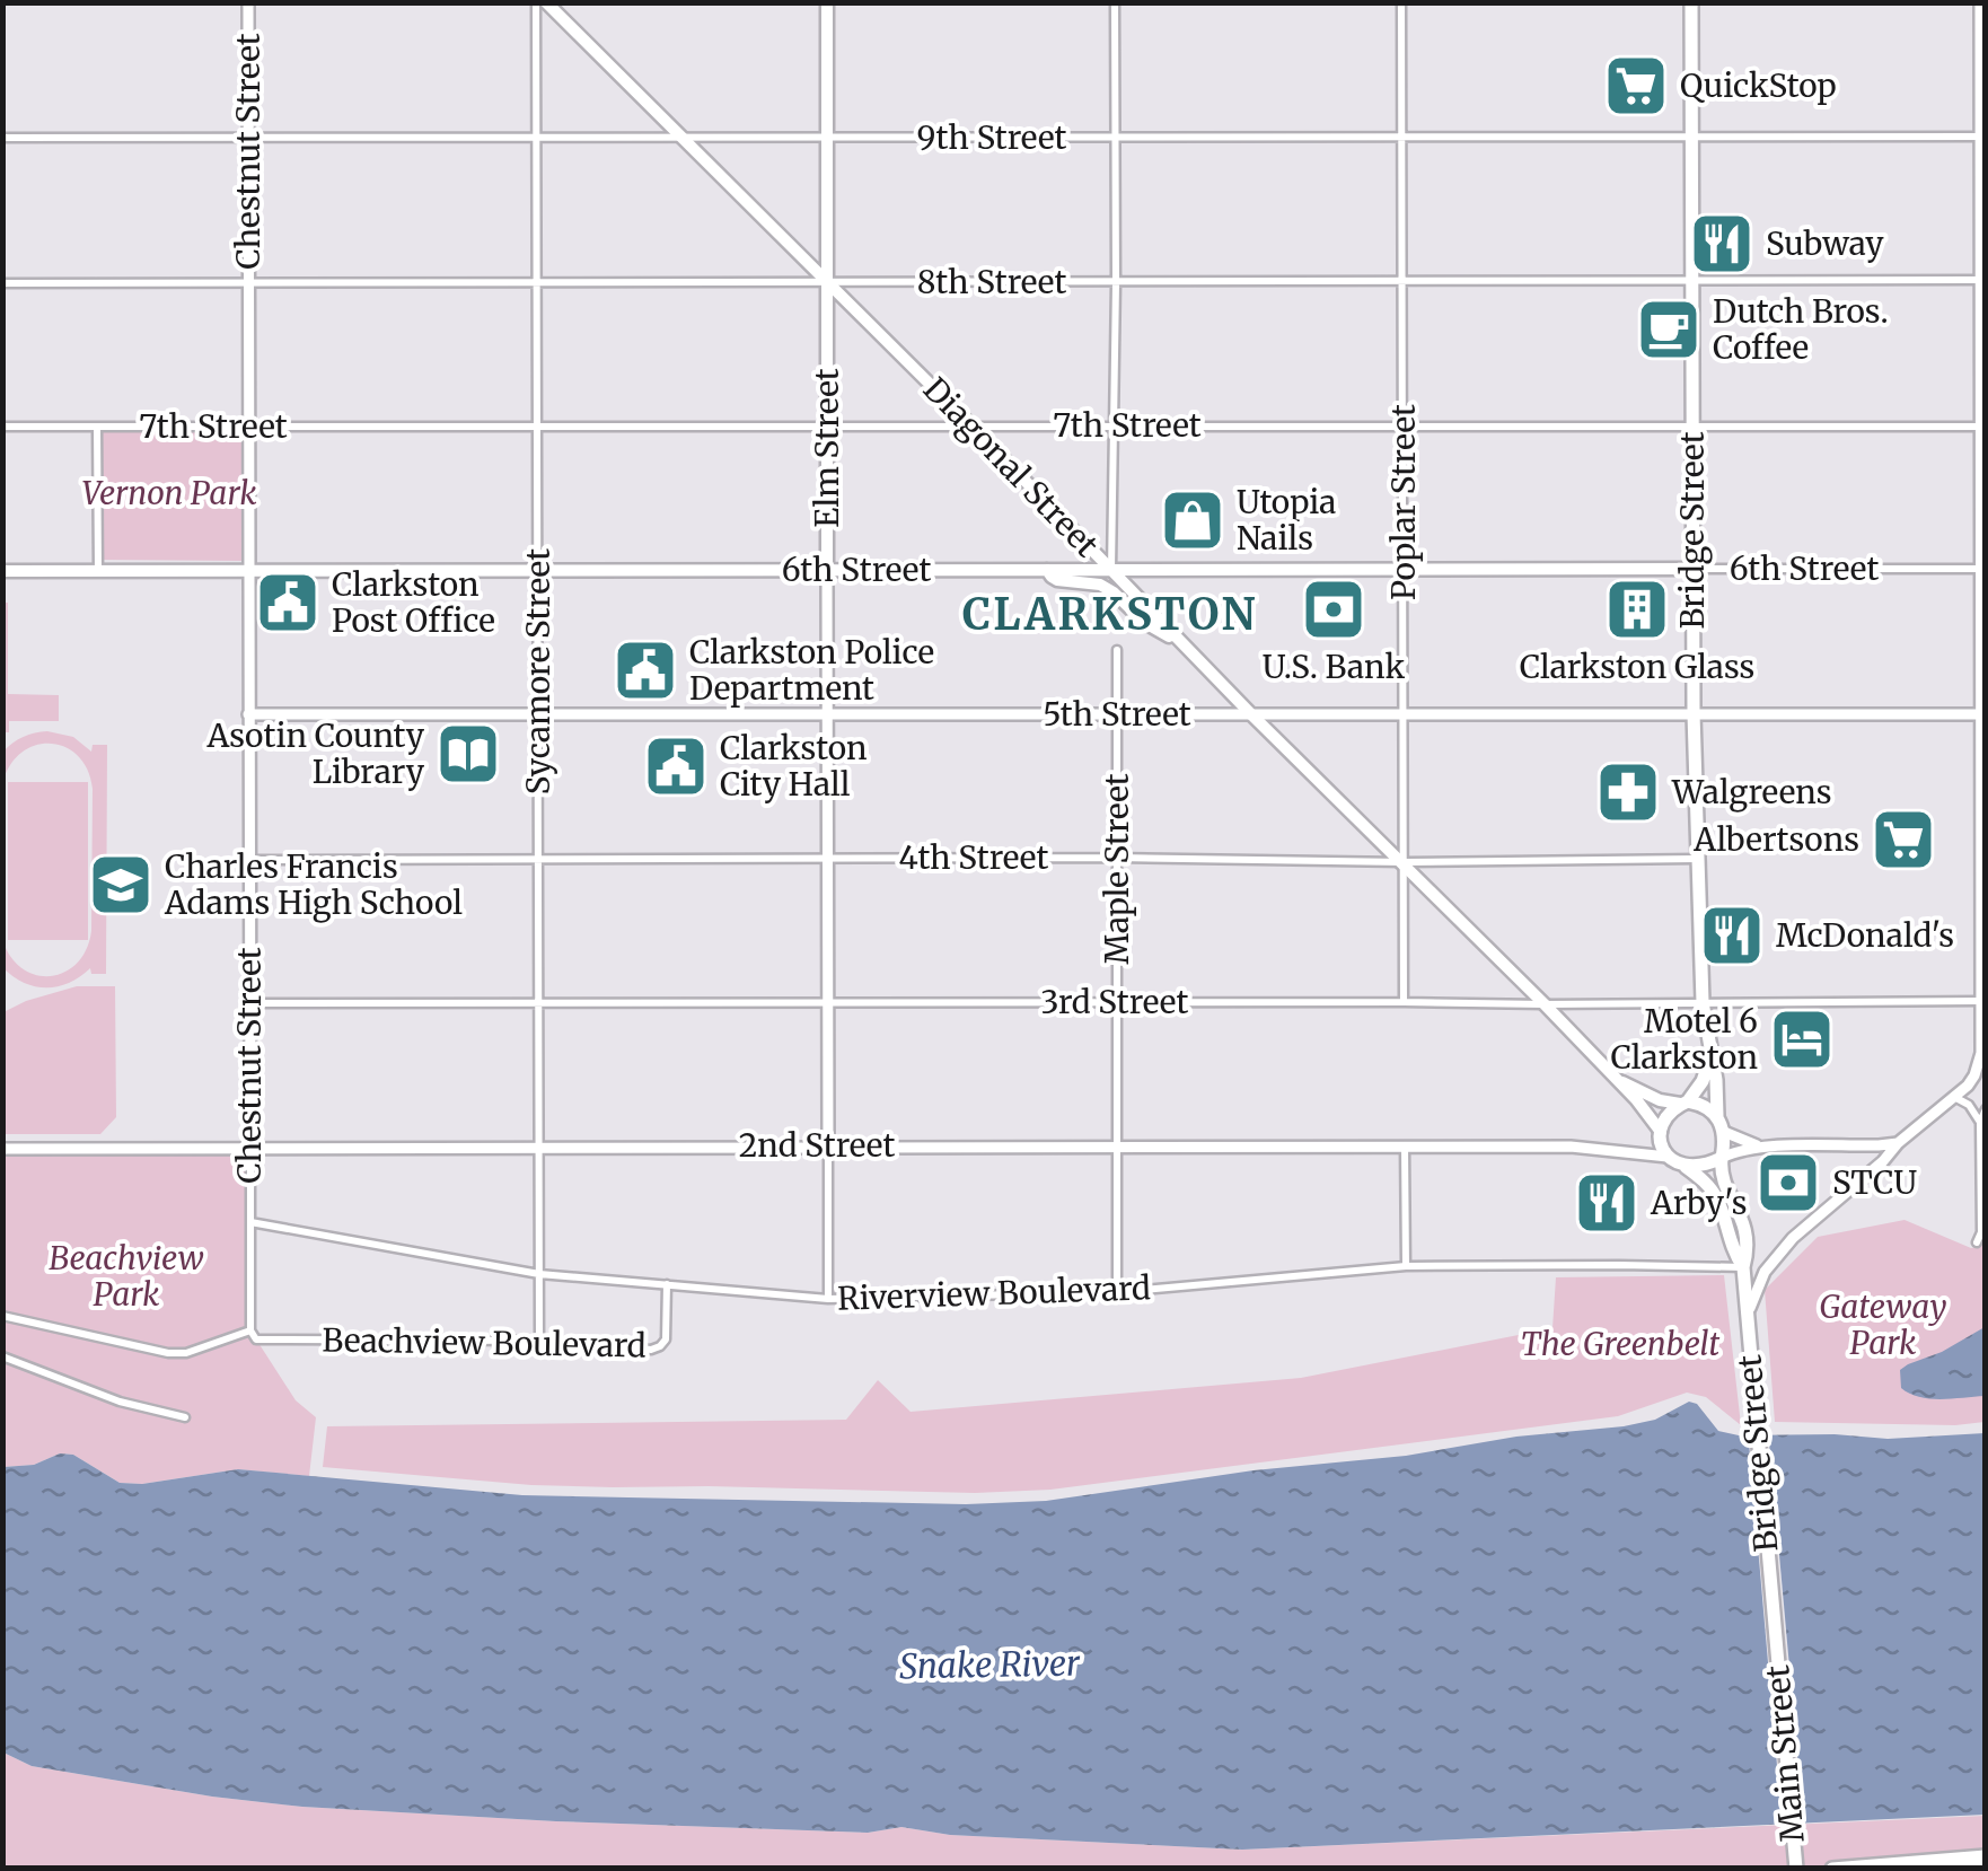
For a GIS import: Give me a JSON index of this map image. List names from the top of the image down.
{
  "streets": {
    "highway": ["Bridge Street", "Main Street"],
    "main road": ["Elm Street", "Diagonal Street", "6th Street"],
    "street": [
      "9th Street",
      "Chestnut Street",
      "8th Street",
      "7th Street",
      "Poplar Street",
      "Sycamore Street",
      "5th Street",
      "4th Street",
      "Maple Street",
      "3rd Street",
      "2nd Street",
      "Riverview Boulevard",
      "Beachview Boulevard"
    ]
  },
  "crossings": [
    ["9th Street", "Chestnut Street"],
    ["9th Street", "Elm Street"],
    ["9th Street", "Diagonal Street"],
    ["9th Street", "Poplar Street"],
    ["9th Street", "Bridge Street"],
    ["9th Street", "Sycamore Street"],
    ["Chestnut Street", "8th Street"],
    ["Chestnut Street", "7th Street"],
    ["Chestnut Street", "6th Street"],
    ["Chestnut Street", "5th Street"],
    ["Chestnut Street", "4th Street"],
    ["Chestnut Street", "3rd Street"],
    ["Chestnut Street", "2nd Street"],
    ["Chestnut Street", "Riverview Boulevard"],
    ["Chestnut Street", "Beachview Boulevard"],
    ["8th Street", "Elm Street"],
    ["8th Street", "Diagonal Street"],
    ["8th Street", "Poplar Street"],
    ["8th Street", "Bridge Street"],
    ["8th Street", "Sycamore Street"],
    ["7th Street", "Elm Street"],
    ["7th Street", "Diagonal Street"],
    ["7th Street", "Poplar Street"],
    ["7th Street", "Bridge Street"],
    ["7th Street", "Sycamore Street"],
    ["Elm Street", "Diagonal Street"],
    ["Elm Street", "6th Street"],
    ["Elm Street", "5th Street"],
    ["Elm Street", "4th Street"],
    ["Elm Street", "3rd Street"],
    ["Elm Street", "2nd Street"],
    ["Elm Street", "Riverview Boulevard"],
    ["Diagonal Street", "Poplar Street"],
    ["Diagonal Street", "Bridge Street"],
    ["Diagonal Street", "6th Street"],
    ["Diagonal Street", "5th Street"],
    ["Diagonal Street", "4th Street"],
    ["Diagonal Street", "3rd Street"],
    ["Diagonal Street", "2nd Street"],
    ["Poplar Street", "6th Street"],
    ["Poplar Street", "5th Street"],
    ["Poplar Street", "4th Street"],
    ["Poplar Street", "3rd Street"],
    ["Bridge Street", "6th Street"],
    ["Bridge Street", "5th Street"],
    ["Bridge Street", "4th Street"],
    ["Bridge Street", "3rd Street"],
    ["Bridge Street", "2nd Street"],
    ["Bridge Street", "Riverview Boulevard"],
    ["Bridge Street", "Main Street"],
    ["6th Street", "Sycamore Street"],
    ["Sycamore Street", "5th Street"],
    ["Sycamore Street", "4th Street"],
    ["Sycamore Street", "3rd Street"],
    ["Sycamore Street", "2nd Street"],
    ["Sycamore Street", "Riverview Boulevard"],
    ["Sycamore Street", "Beachview Boulevard"],
    ["5th Street", "Maple Street"],
    ["4th Street", "Maple Street"],
    ["Maple Street", "3rd Street"],
    ["Maple Street", "2nd Street"],
    ["Maple Street", "Riverview Boulevard"],
    ["Riverview Boulevard", "Beachview Boulevard"]
  ],
  "districts": ["CLARKSTON"],
  "water": ["Snake River"],
  "parks": [
    "Vernon Park",
    "Beachview Park",
    "Gateway Park",
    "The Greenbelt"
  ],
  "places": {
    "supermarket": ["QuickStop", "Albertsons"],
    "restaurant": ["Subway", "McDonald's", "Arby's"],
    "cafe": ["Dutch Bros. Coffee"],
    "shop": ["Utopia Nails"],
    "public building": ["Clarkston Post Office", "Clarkston Police Department", "Clarkston City Hall"],
    "bank": ["U.S. Bank", "STCU"],
    "building": ["Clarkston Glass"],
    "library": ["Asotin County Library"],
    "pharmacy": ["Walgreens"],
    "school or university": ["Charles Francis Adams High School"],
    "hotel": ["Motel 6 Clarkston"]
  }
}
